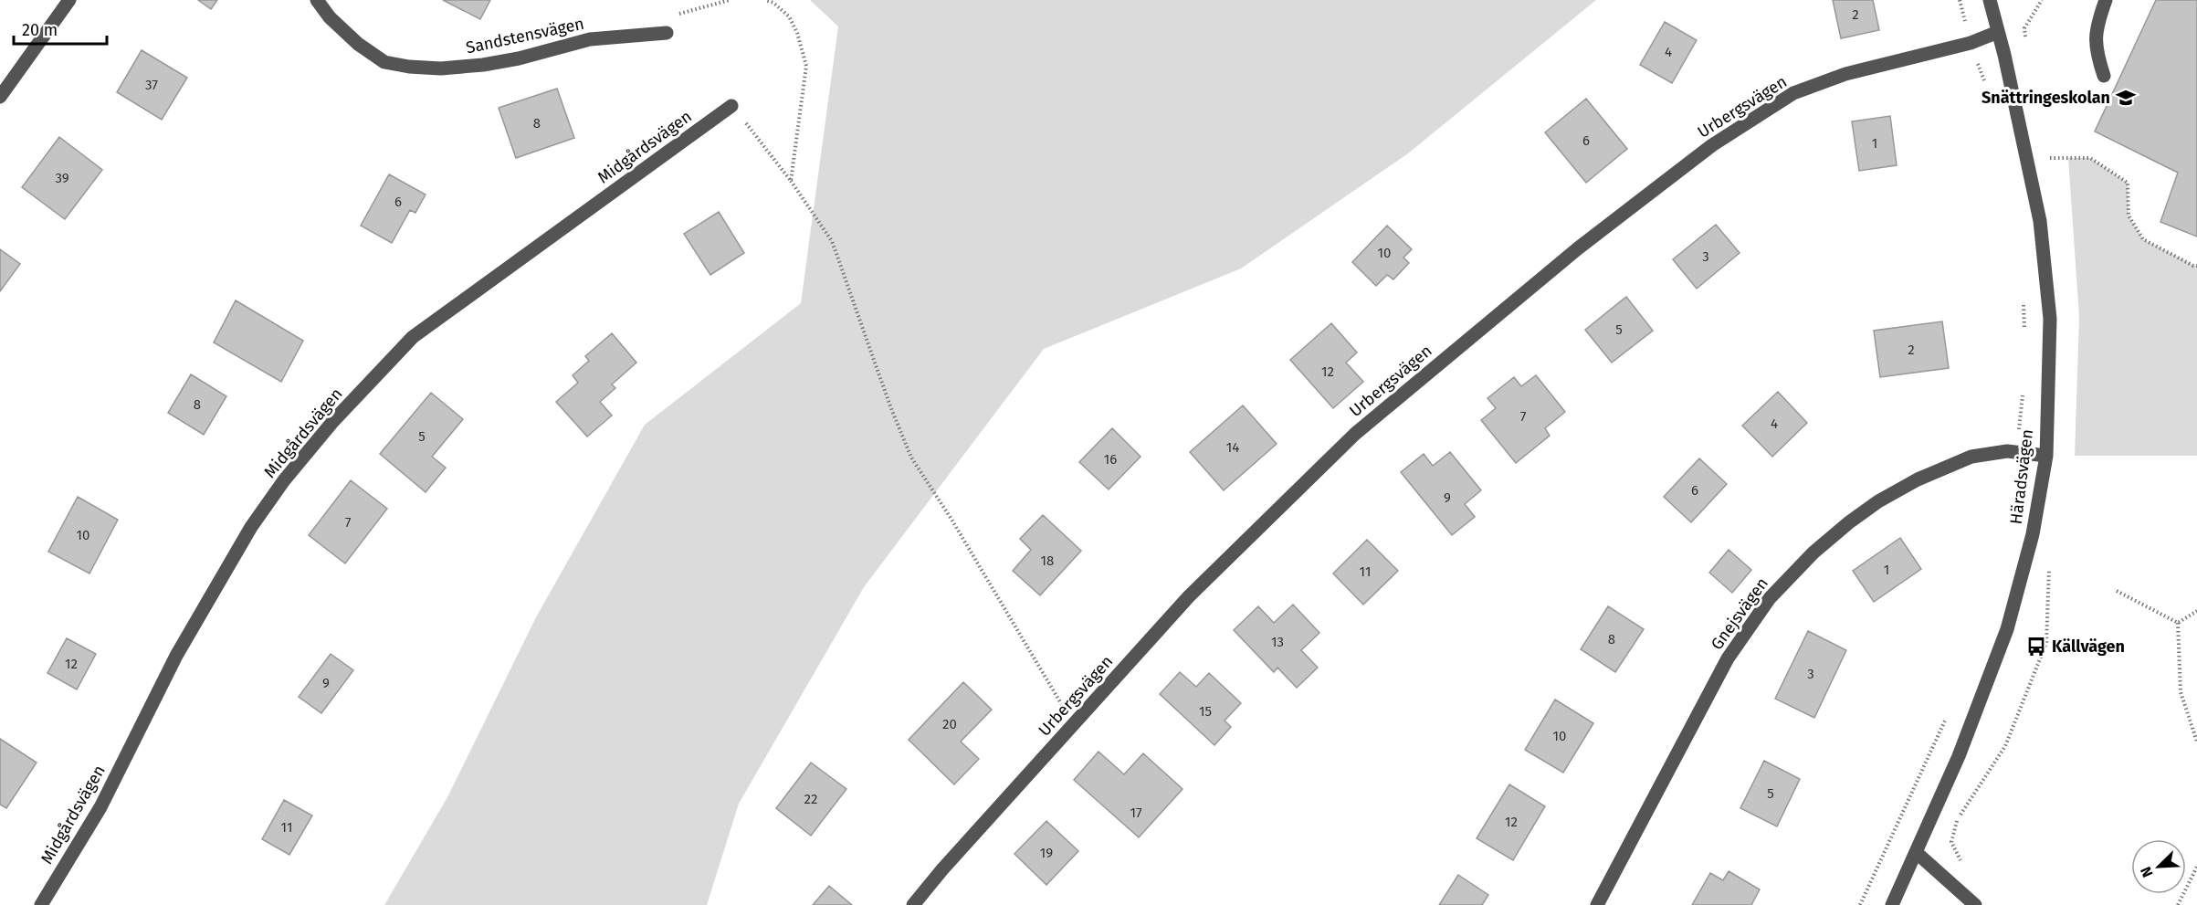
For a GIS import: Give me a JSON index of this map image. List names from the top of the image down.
{
  "streets": {
    "street": [
      "Sandstensvägen",
      "Urbergsvägen",
      "Midgårdsvägen",
      "Häradsvägen",
      "Gnejsvägen"
    ]
  },
  "crossings": [
    ["Urbergsvägen", "Häradsvägen"],
    ["Häradsvägen", "Gnejsvägen"]
  ],
  "places": {
    "school or university": ["Snättringeskolan"],
    "bus stop": ["Källvägen"]
  },
  "house_numbers": [
    "2",
    "4",
    "37",
    "8",
    "6",
    "1",
    "39",
    "6",
    "10",
    "3",
    "5",
    "2",
    "12",
    "8",
    "7",
    "4",
    "5",
    "14",
    "16",
    "6",
    "9",
    "7",
    "10",
    "18",
    "1",
    "11",
    "8",
    "13",
    "12",
    "3",
    "9",
    "15",
    "20",
    "10",
    "5",
    "22",
    "17",
    "12",
    "11",
    "19"
  ],
  "scale_bar": "20 m",
  "north": "bottom left"
}
